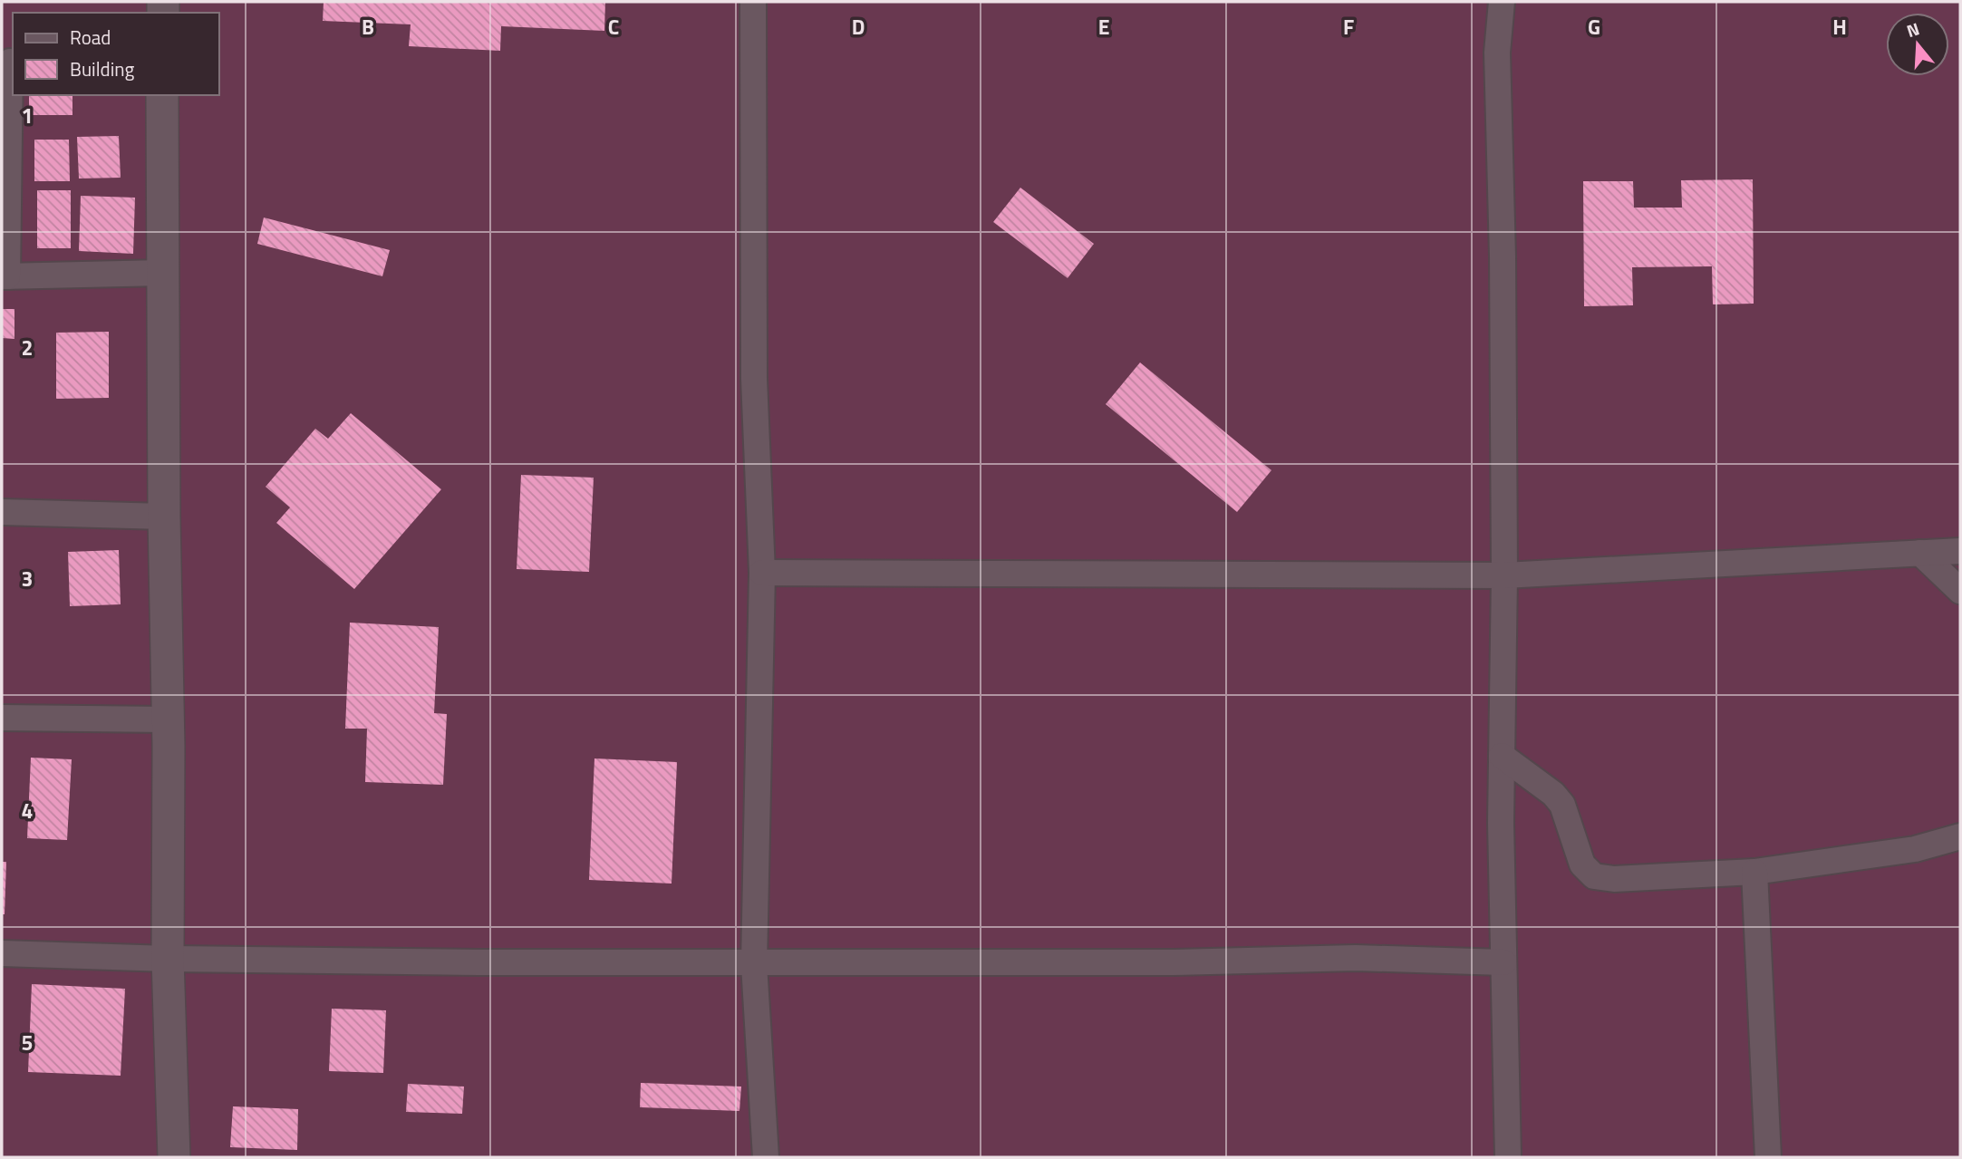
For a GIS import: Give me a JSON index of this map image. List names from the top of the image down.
{
  "legend": ["Road", "Building"],
  "north": "top",
  "grid": {
    "columns": [
      "B",
      "C",
      "D",
      "E",
      "F",
      "G",
      "H"
    ],
    "rows": [
      "1",
      "2",
      "3",
      "4",
      "5"
    ]
  }
}
